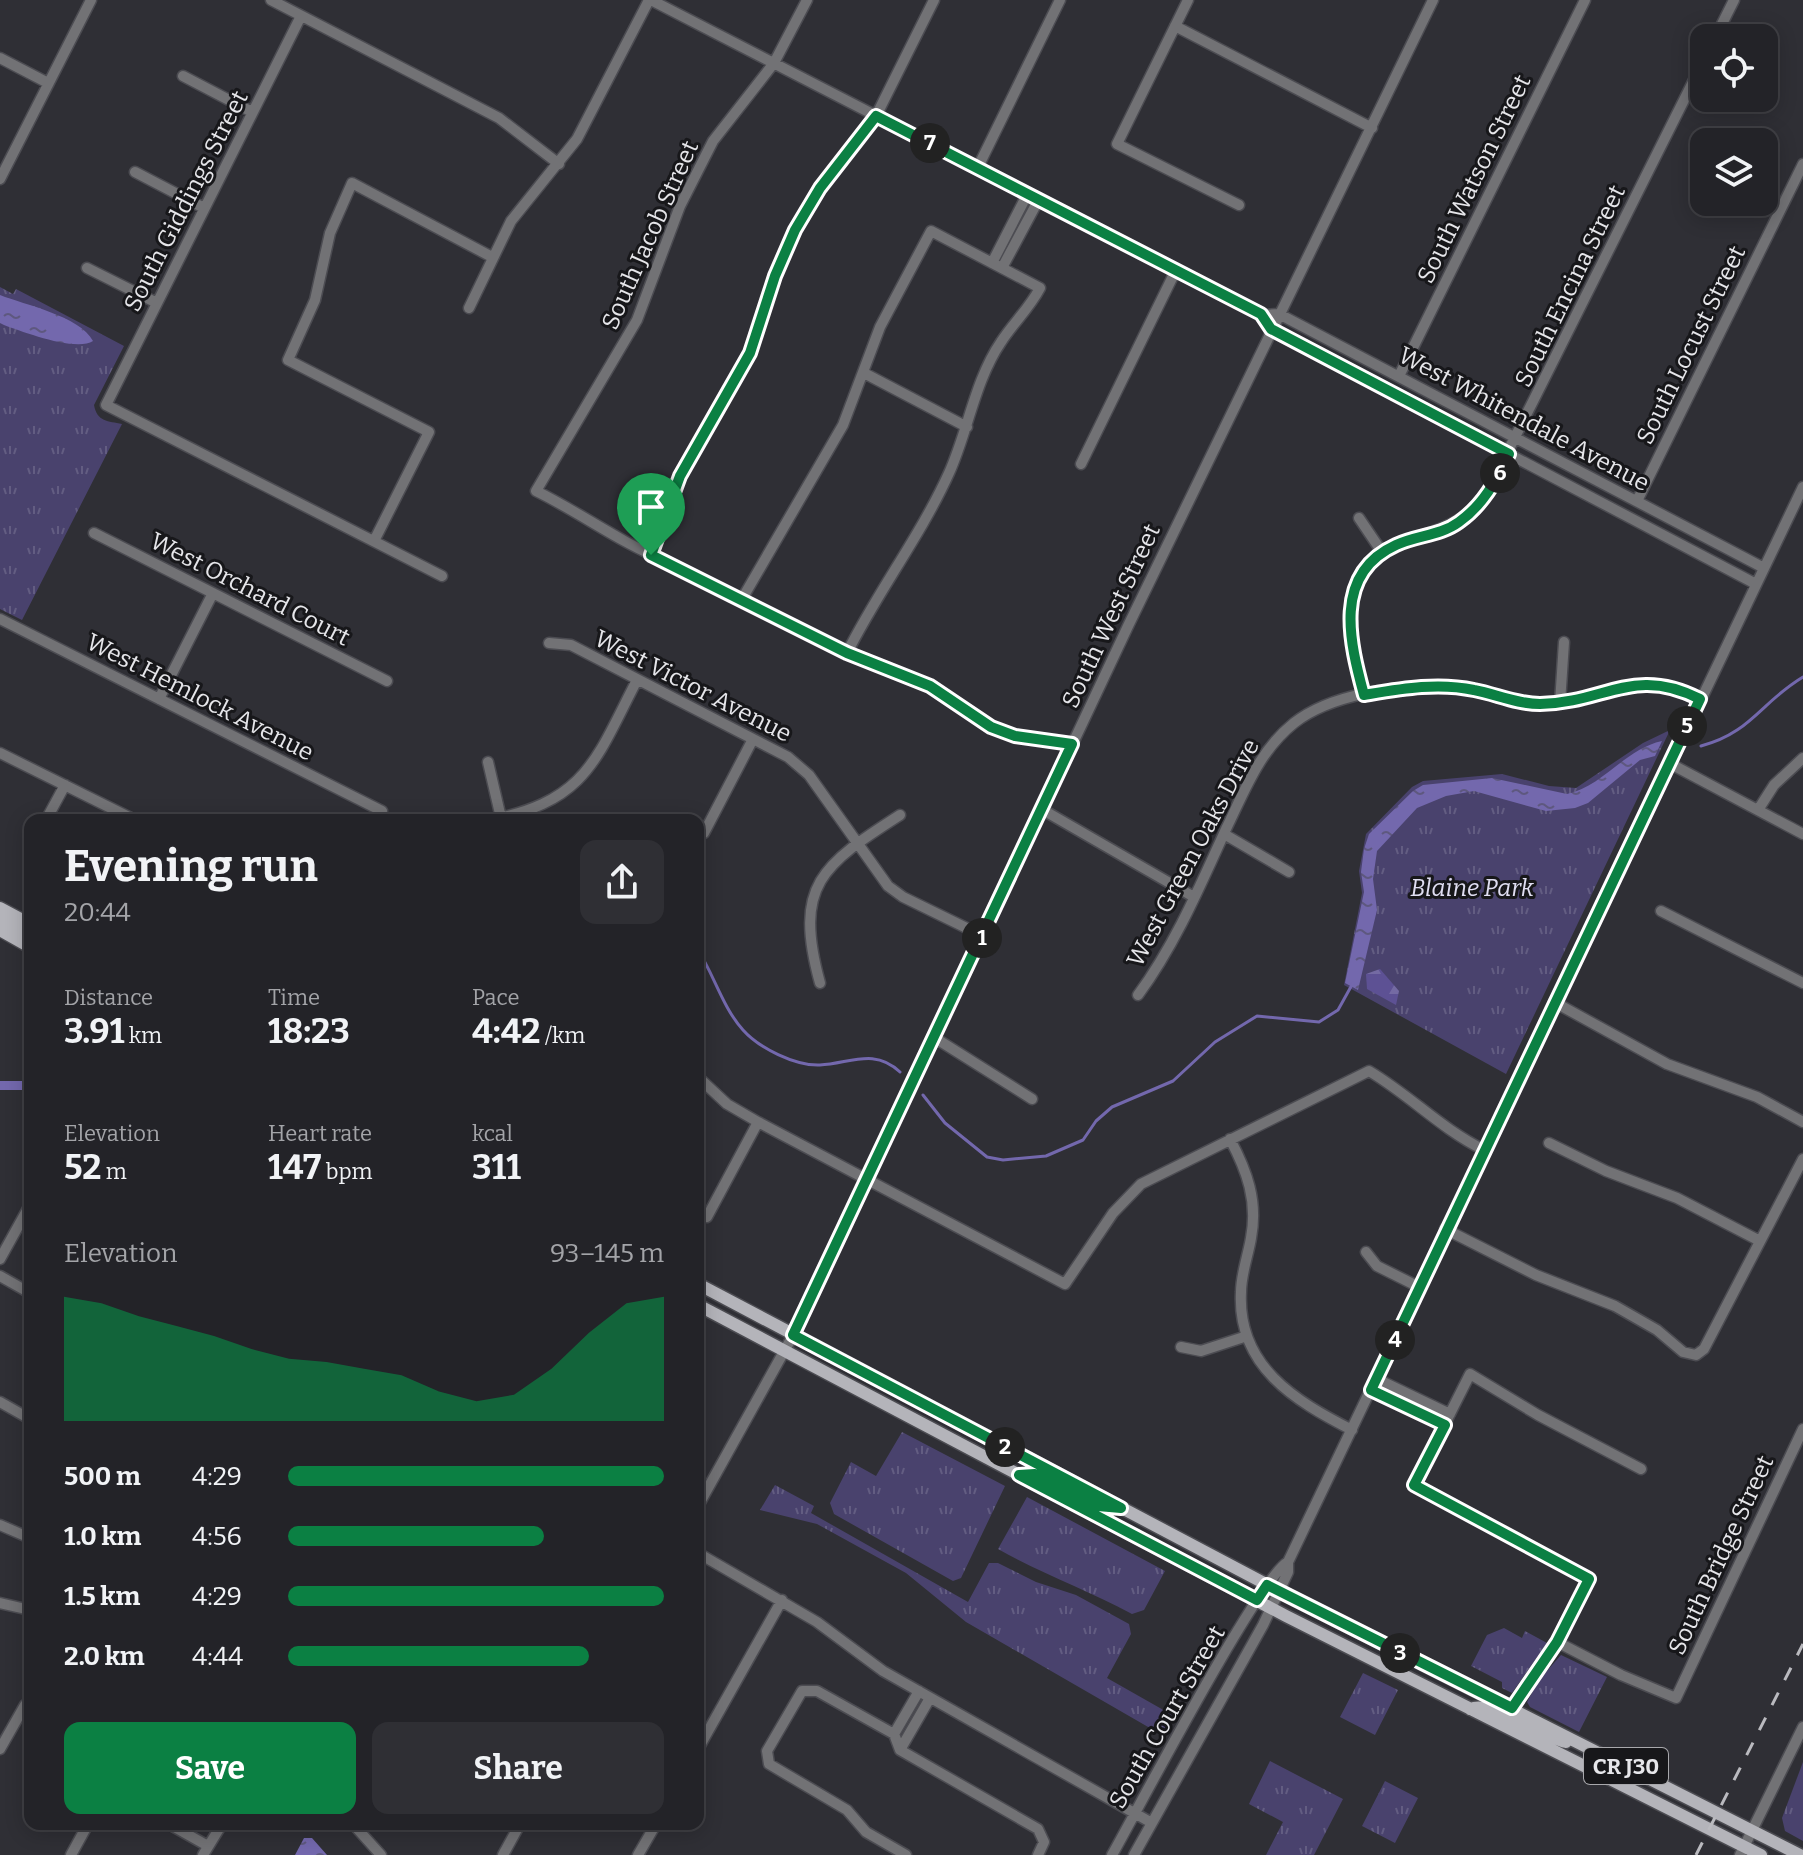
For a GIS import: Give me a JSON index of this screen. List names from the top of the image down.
{
  "streets": {
    "main road": ["CR J30"],
    "street": [
      "South Watson Street",
      "South Giddings Street",
      "South Jacob Street",
      "South Encina Street",
      "South Locust Street",
      "West Whitendale Avenue",
      "West Orchard Court",
      "South West Street",
      "West Victor Avenue",
      "West Hemlock Avenue",
      "West Green Oaks Drive",
      "South Bridge Street",
      "South Court Street"
    ]
  },
  "crossings": [
    ["South Watson Street", "West Whitendale Avenue"],
    ["South Encina Street", "West Whitendale Avenue"],
    ["South Locust Street", "West Whitendale Avenue"],
    ["West Whitendale Avenue", "South West Street"],
    ["West Whitendale Avenue", "South Court Street"],
    ["South West Street", "West Victor Avenue"],
    ["South West Street", "CR J30"],
    ["West Green Oaks Drive", "South Court Street"],
    ["South Court Street", "CR J30"]
  ],
  "parks": ["Blaine Park"],
  "page": {
    "pins": [
      "7",
      "6",
      "5",
      "1",
      "4",
      "2",
      "3"
    ],
    "heading": ["Evening run", "20:44"],
    "stats": [
      ["Distance", "3.91 km"],
      ["Time", "18:23"],
      ["Pace", "4:42 /km"],
      ["Elevation", "52 m"],
      ["Heart rate", "147 bpm"],
      ["kcal", "311"]
    ],
    "chart": ["Elevation", "93–145 m"],
    "list": [
      {
        "name": "500 m",
        "note": "4:29"
      },
      {
        "name": "1.0 km",
        "note": "4:56"
      },
      {
        "name": "1.5 km",
        "note": "4:29"
      },
      {
        "name": "2.0 km",
        "note": "4:44"
      }
    ],
    "buttons": ["Save", "Share"]
  }
}
